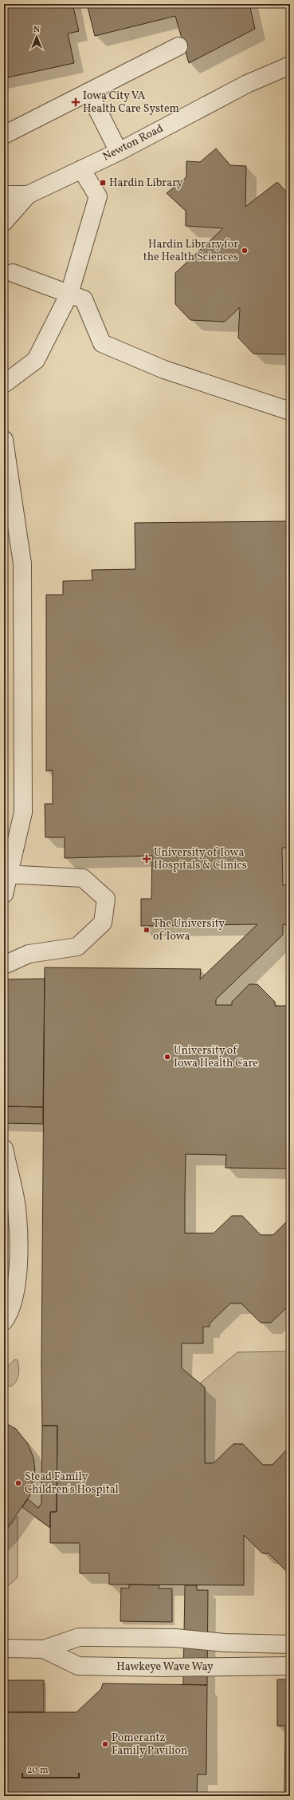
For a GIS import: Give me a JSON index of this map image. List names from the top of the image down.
{
  "streets": {
    "street": ["Newton Road", "Hawkeye Wave Way"]
  },
  "places": {
    "health": ["Iowa City VA Health Care System", "University of Iowa Hospitals & Clinics"],
    "transit": ["Hardin Library"],
    "other": [
      "Hardin Library for the Health Sciences",
      "The University of Iowa",
      "University of Iowa Health Care",
      "Stead Family Children's Hospital",
      "Pomerantz Family Pavilion"
    ]
  },
  "scale_bar": "20 m",
  "north": "top"
}
